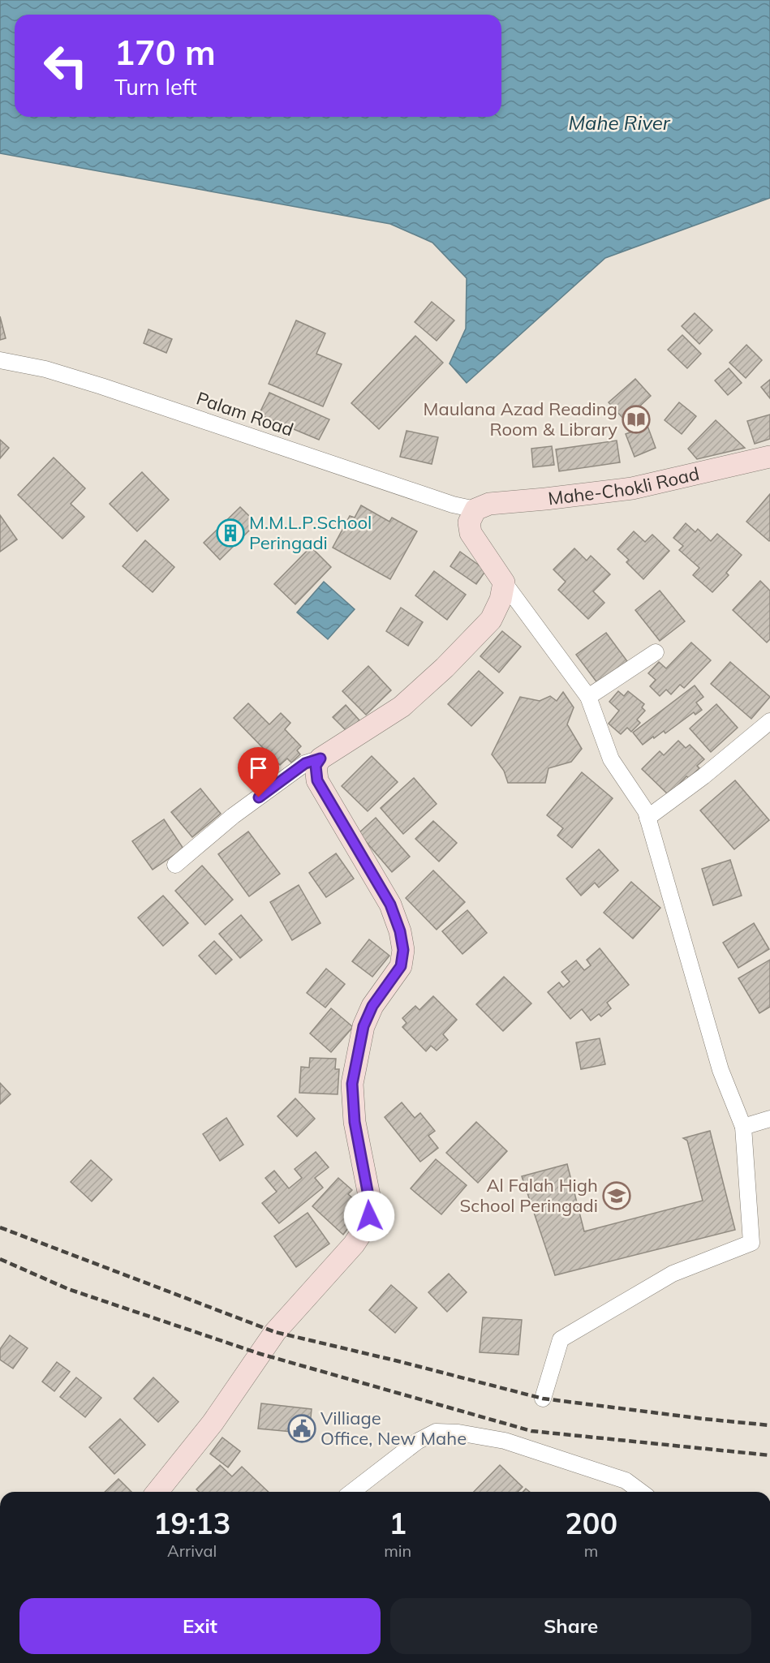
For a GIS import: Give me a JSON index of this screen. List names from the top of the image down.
{
  "streets": {
    "main road": ["Mahe-Chokli Road"],
    "street": ["Palam Road"]
  },
  "crossings": [
    ["Palam Road", "Mahe-Chokli Road"]
  ],
  "water": ["Mahe River"],
  "places": {
    "library": ["Maulana Azad Reading Room & Library"],
    "building": ["M.M.L.P.School Peringadi"],
    "school or university": ["Al Falah High School Peringadi"],
    "public building": ["Villiage Office, New Mahe"]
  },
  "page": {
    "turn": ["170 m", "Turn left"],
    "eta": [
      "19:13",
      "Arrival",
      "1",
      "min",
      "200",
      "m"
    ],
    "buttons": ["Exit", "Share"]
  }
}
